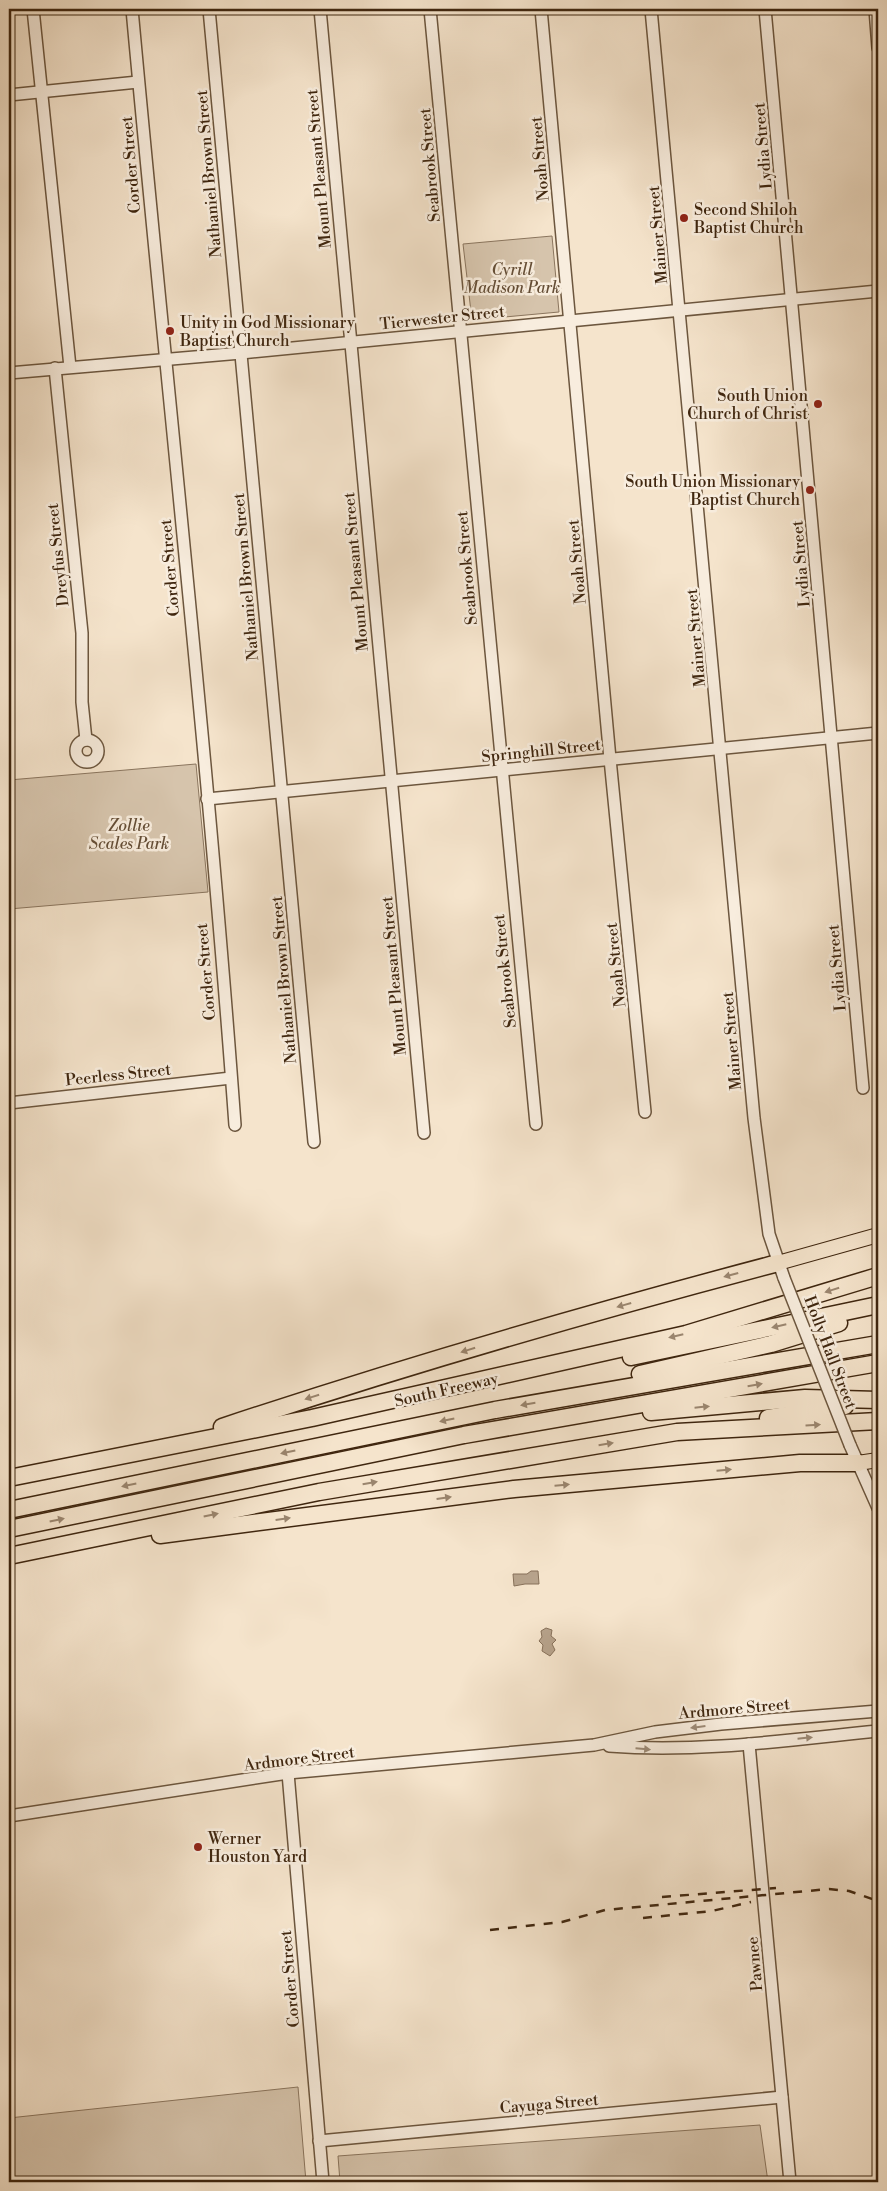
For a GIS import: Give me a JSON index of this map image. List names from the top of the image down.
{
  "streets": {
    "highway": ["South Freeway"],
    "street": [
      "Lydia Street",
      "Noah Street",
      "Corder Street",
      "Seabrook Street",
      "Mount Pleasant Street",
      "Nathaniel Brown Street",
      "Mainer Street",
      "Tierwester Street",
      "Dreyfus Street",
      "Springhill Street",
      "Peerless Street",
      "Holly Hall Street",
      "Ardmore Street",
      "Pawnee",
      "Cayuga Street"
    ]
  },
  "crossings": [
    ["Lydia Street", "Tierwester Street"],
    ["Lydia Street", "Springhill Street"],
    ["Noah Street", "Tierwester Street"],
    ["Noah Street", "Springhill Street"],
    ["Corder Street", "Tierwester Street"],
    ["Corder Street", "Springhill Street"],
    ["Corder Street", "Peerless Street"],
    ["Corder Street", "Ardmore Street"],
    ["Corder Street", "Cayuga Street"],
    ["Seabrook Street", "Tierwester Street"],
    ["Seabrook Street", "Springhill Street"],
    ["Mount Pleasant Street", "Tierwester Street"],
    ["Mount Pleasant Street", "Springhill Street"],
    ["Nathaniel Brown Street", "Tierwester Street"],
    ["Nathaniel Brown Street", "Springhill Street"],
    ["Mainer Street", "Tierwester Street"],
    ["Mainer Street", "Springhill Street"],
    ["Mainer Street", "Holly Hall Street"],
    ["Tierwester Street", "Dreyfus Street"],
    ["Ardmore Street", "Pawnee"],
    ["Pawnee", "Cayuga Street"]
  ],
  "parks": ["Cyrill Madison Park", "Zollie Scales Park"],
  "places": [
    "Second Shiloh Baptist Church",
    "Unity in God Missionary Baptist Church",
    "South Union Church of Christ",
    "South Union Missionary Baptist Church",
    "Werner Houston Yard"
  ]
}
